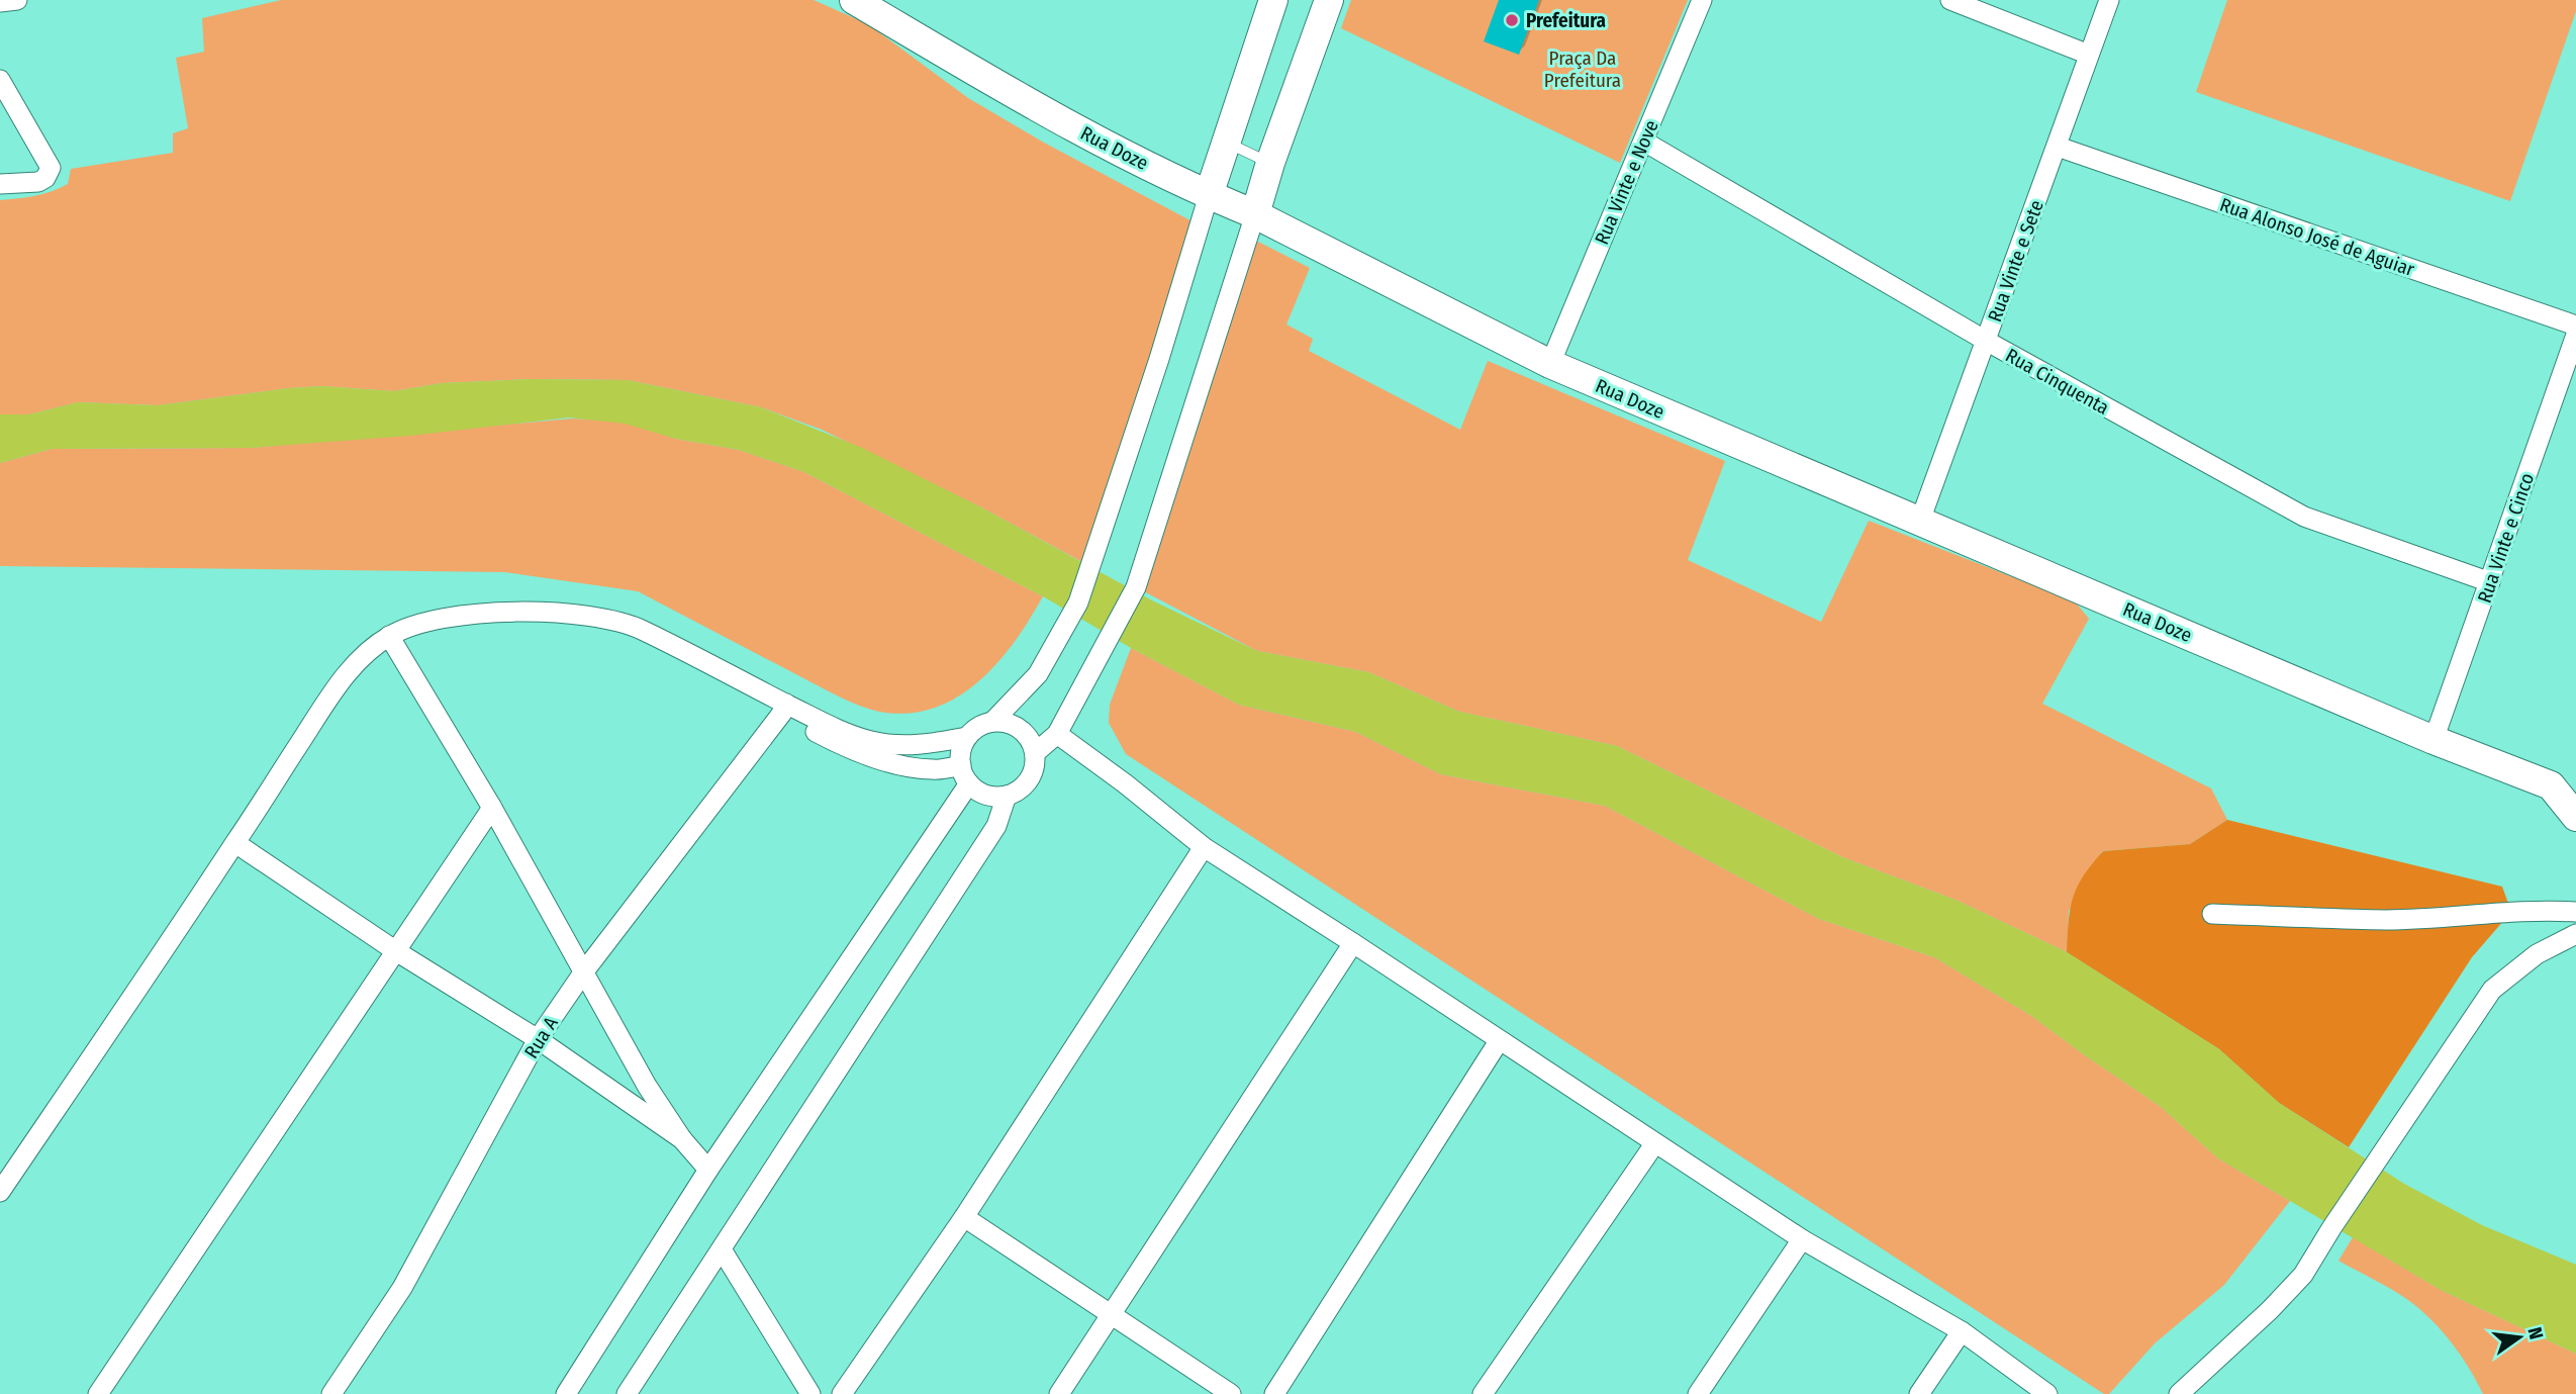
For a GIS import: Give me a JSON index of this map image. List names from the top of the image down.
{
  "streets": {
    "street": [
      "Rua Doze",
      "Rua Vinte e Nove",
      "Rua Alonso José de Aguiar",
      "Rua Vinte e Sete",
      "Rua Cinquenta",
      "Rua Vinte e Cinco",
      "Rua A"
    ]
  },
  "crossings": [
    ["Rua Doze", "Rua Vinte e Nove"],
    ["Rua Doze", "Rua Vinte e Sete"],
    ["Rua Doze", "Rua Vinte e Cinco"],
    ["Rua Vinte e Nove", "Rua Cinquenta"],
    ["Rua Alonso José de Aguiar", "Rua Vinte e Sete"],
    ["Rua Vinte e Sete", "Rua Cinquenta"],
    ["Rua Cinquenta", "Rua Vinte e Cinco"]
  ],
  "parks": ["Praça Da Prefeitura"],
  "places": ["Prefeitura"],
  "north": "right"
}
